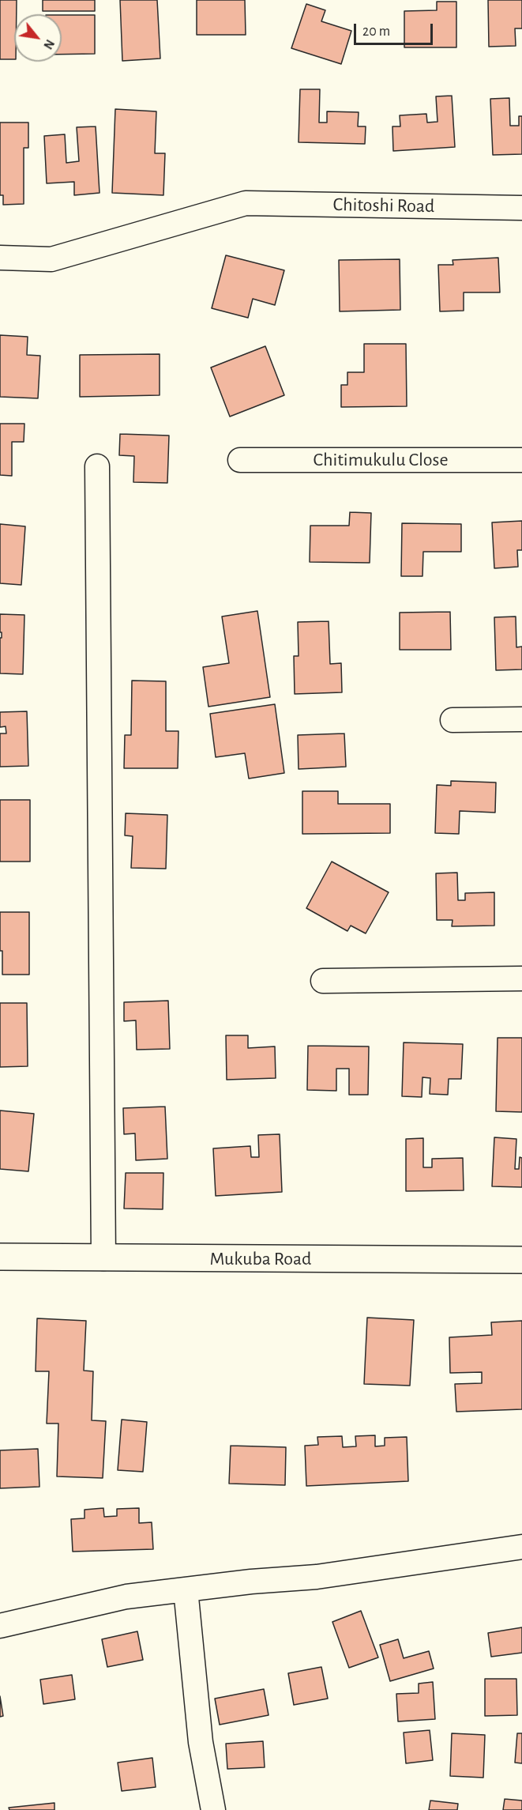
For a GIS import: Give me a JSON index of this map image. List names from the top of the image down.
{
  "streets": {
    "street": ["Chitoshi Road", "Chitimukulu Close", "Mukuba Road"]
  },
  "scale_bar": "20 m",
  "north": "bottom right"
}
